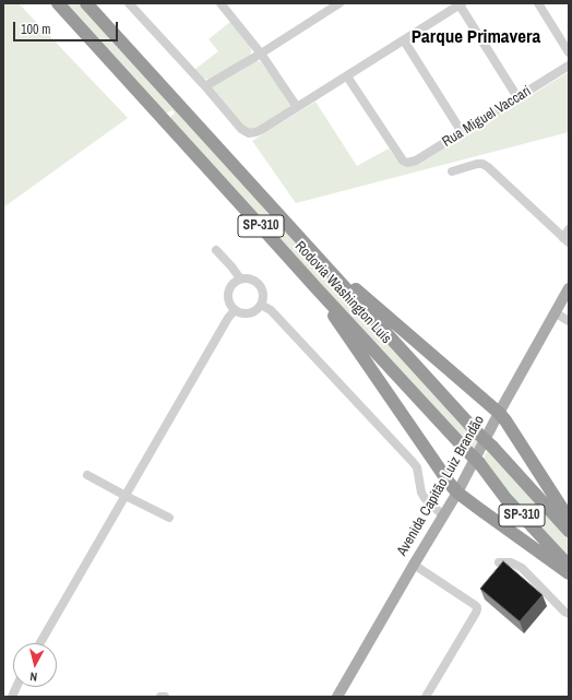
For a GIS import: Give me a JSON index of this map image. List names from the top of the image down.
{
  "streets": {
    "highway": ["SP-310", "Rodovia Washington Luís"],
    "main road": ["Avenida Capitão Luiz Brandão"],
    "street": ["Rua Miguel Vaccari"]
  },
  "districts": ["Parque Primavera"],
  "scale_bar": "100 m",
  "north": "bottom"
}
